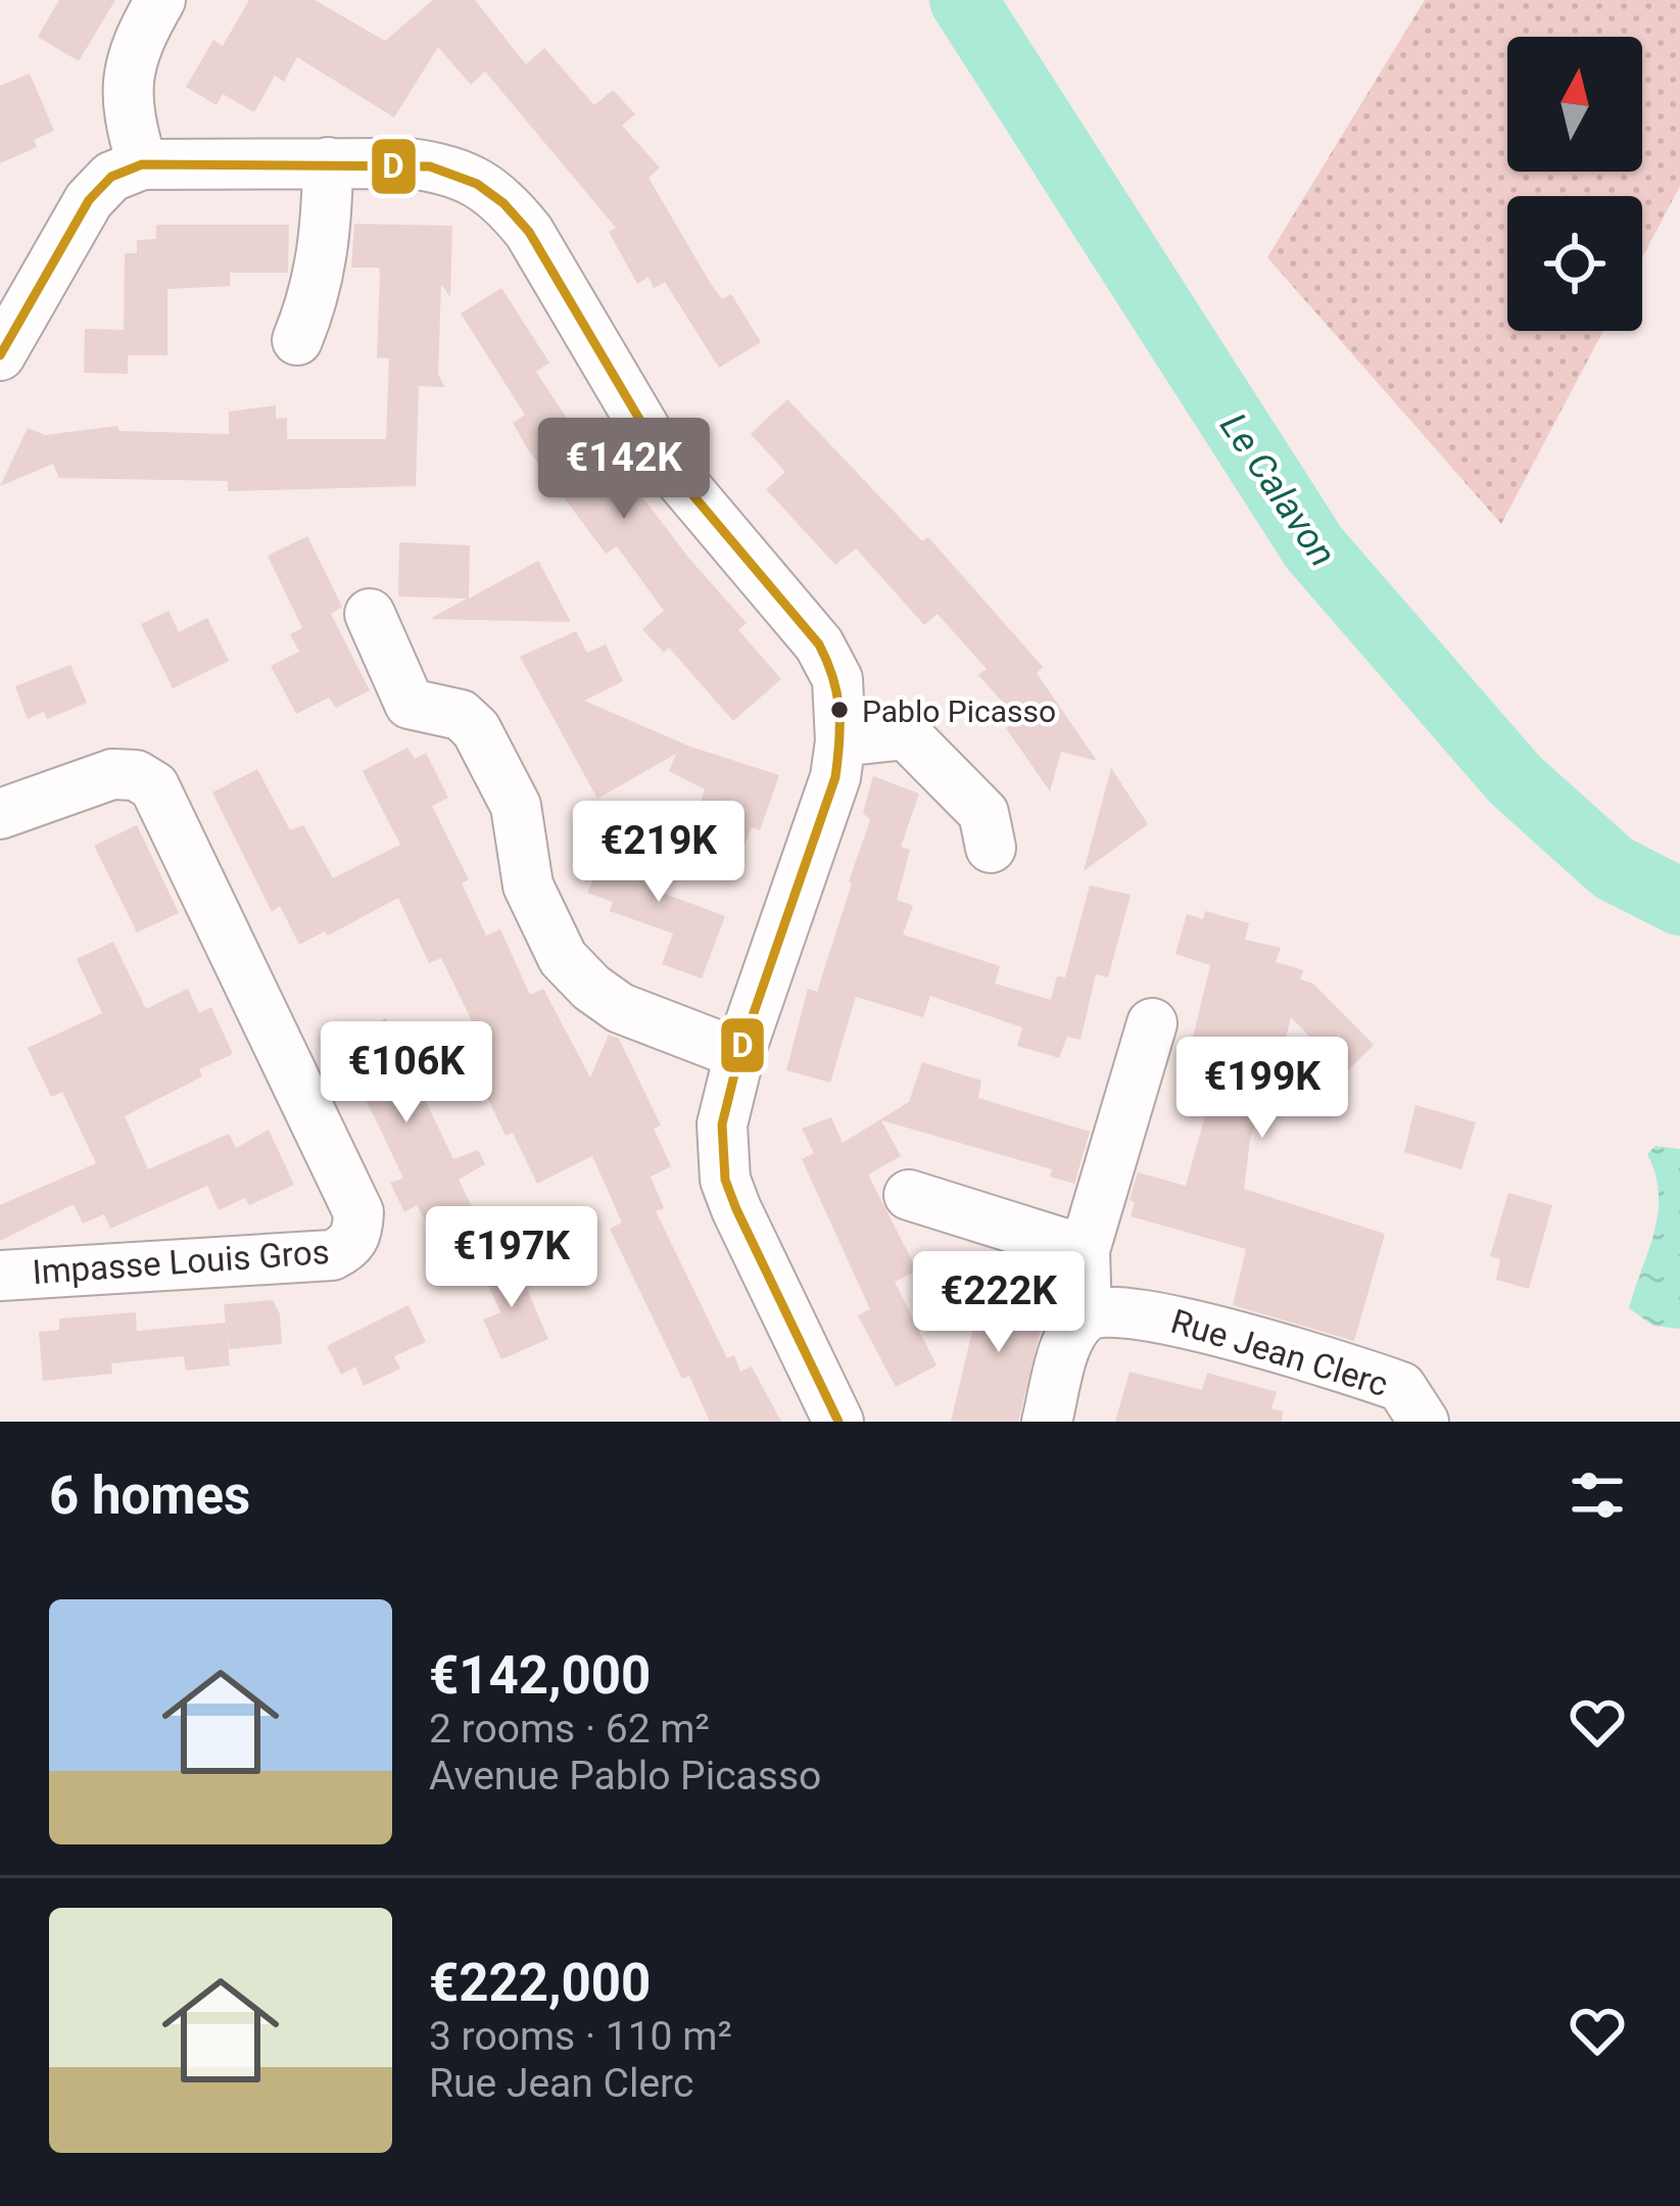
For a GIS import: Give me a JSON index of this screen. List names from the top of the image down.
{
  "streets": {
    "street": ["Impasse Louis Gros", "Rue Jean Clerc"]
  },
  "water": ["Le Calavon"],
  "places": ["Pablo Picasso"],
  "lines": ["transit line D"],
  "north": "top",
  "page": {
    "price": [
      "€142K",
      "€219K",
      "€106K",
      "€199K",
      "€197K",
      "€222K"
    ],
    "heading": "6 homes",
    "list": [
      {
        "name": "€142,000",
        "note": "2 rooms · 62 m² · Avenue Pablo Picasso"
      },
      {
        "name": "€222,000",
        "note": "3 rooms · 110 m² · Rue Jean Clerc"
      }
    ]
  }
}
